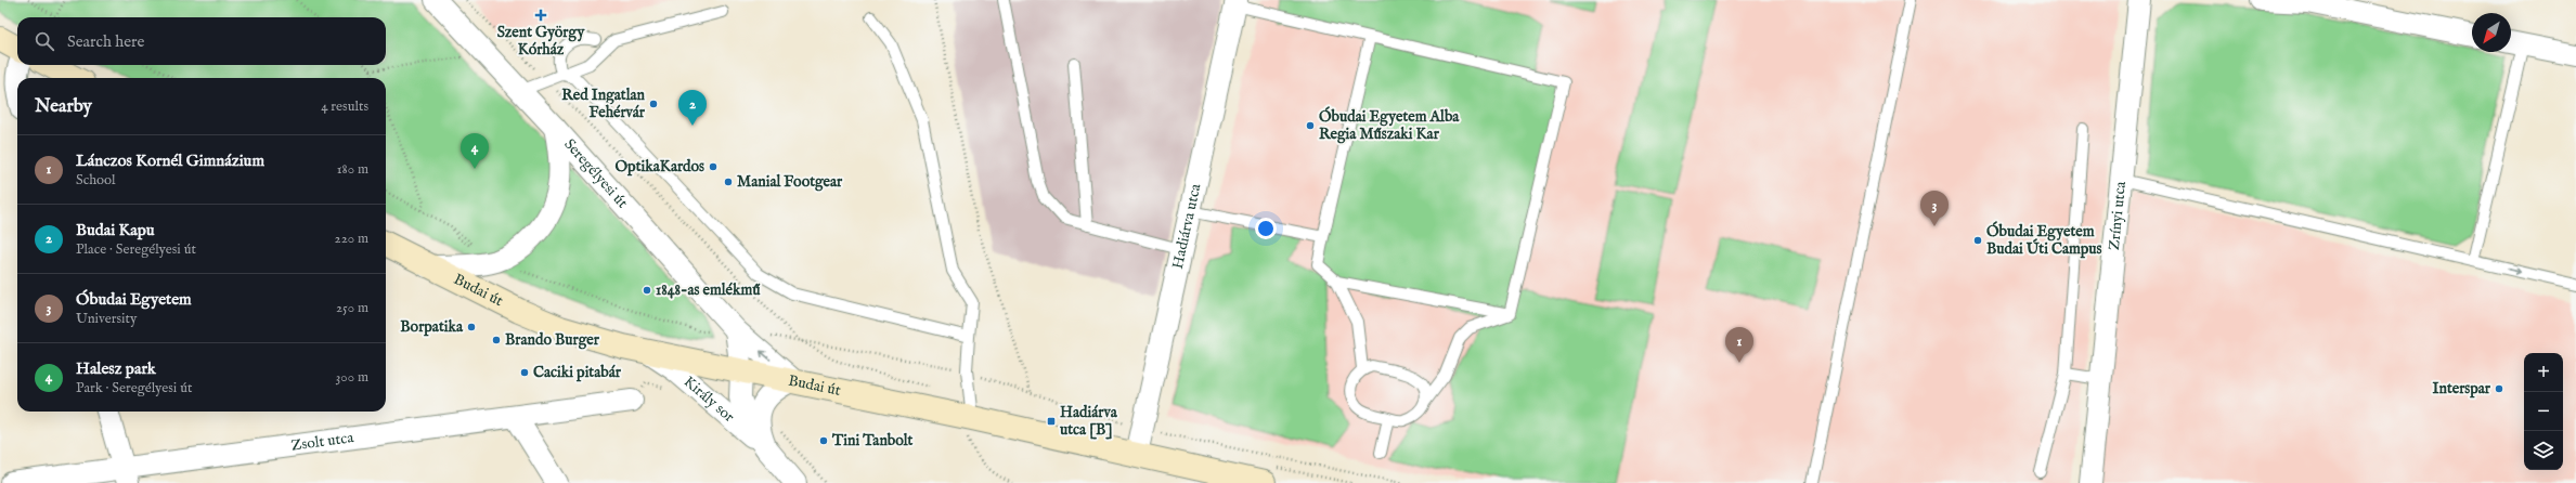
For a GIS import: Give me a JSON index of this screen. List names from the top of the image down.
{
  "streets": {
    "main road": ["Budai út"],
    "street": [
      "Seregélyesi út",
      "Zrínyi utca",
      "Hadiárva utca",
      "Király sor",
      "Zsolt utca"
    ]
  },
  "crossings": [
    ["Seregélyesi út", "Budai út"],
    ["Seregélyesi út", "Király sor"],
    ["Hadiárva utca", "Budai út"],
    ["Budai út", "Király sor"]
  ],
  "places": {
    "health": ["Szent György Kórház"],
    "other": [
      "Red Ingatlan Fehérvár",
      "Óbudai Egyetem Alba Regia Műszaki Kar",
      "OptikaKardos",
      "Manial Footgear",
      "Óbudai Egyetem Budai Úti Campus",
      "1848-as emlékmű",
      "Borpatika",
      "Brando Burger",
      "Caciki pitabár",
      "Interspar",
      "Tini Tanbolt"
    ],
    "transit": ["Hadiárva utca [B]"]
  },
  "north": "bottom left",
  "page": {
    "search": "Search here",
    "heading": ["Nearby", "4 results"],
    "pins": [
      "2",
      "4",
      "3",
      "1"
    ],
    "list": [
      {
        "mark": "1",
        "name": "Lánczos Kornél Gimnázium",
        "note": "School",
        "value": "180 m"
      },
      {
        "mark": "2",
        "name": "Budai Kapu",
        "note": "Place · Seregélyesi út",
        "value": "220 m"
      },
      {
        "mark": "3",
        "name": "Óbudai Egyetem",
        "note": "University",
        "value": "250 m"
      },
      {
        "mark": "4",
        "name": "Halesz park",
        "note": "Park · Seregélyesi út",
        "value": "300 m"
      }
    ],
    "map_buttons": ["+", "−"]
  }
}
